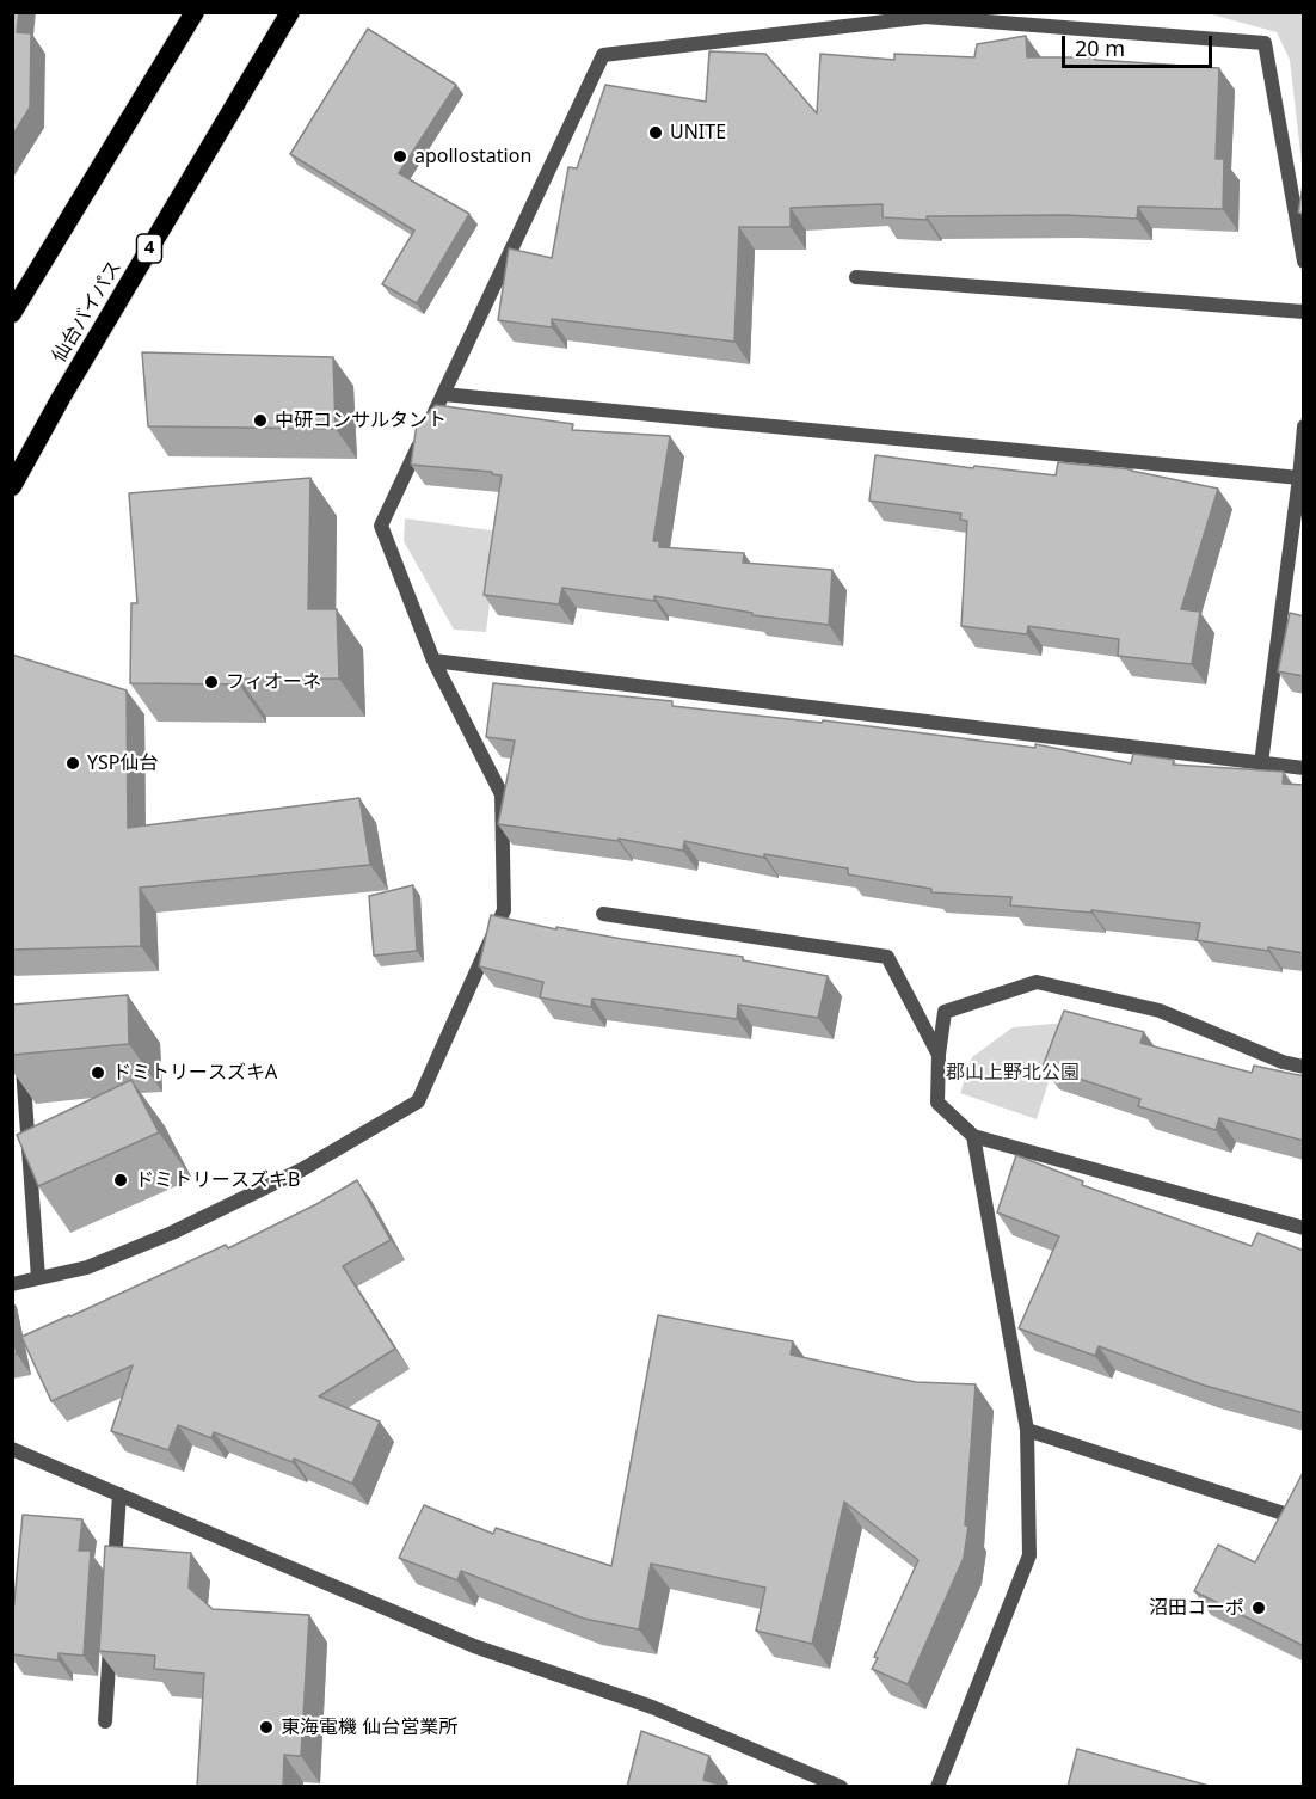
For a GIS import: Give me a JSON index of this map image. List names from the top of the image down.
{
  "streets": {
    "highway": ["4", "仙台バイパス"]
  },
  "parks": ["郡山上野北公園"],
  "places": [
    "UNITE",
    "apollostation",
    "中研コンサルタント",
    "フィオーネ",
    "YSP仙台",
    "ドミトリースズキA",
    "ドミトリースズキB",
    "沼田コーポ",
    "東海電機 仙台営業所"
  ],
  "scale_bar": "20 m"
}
